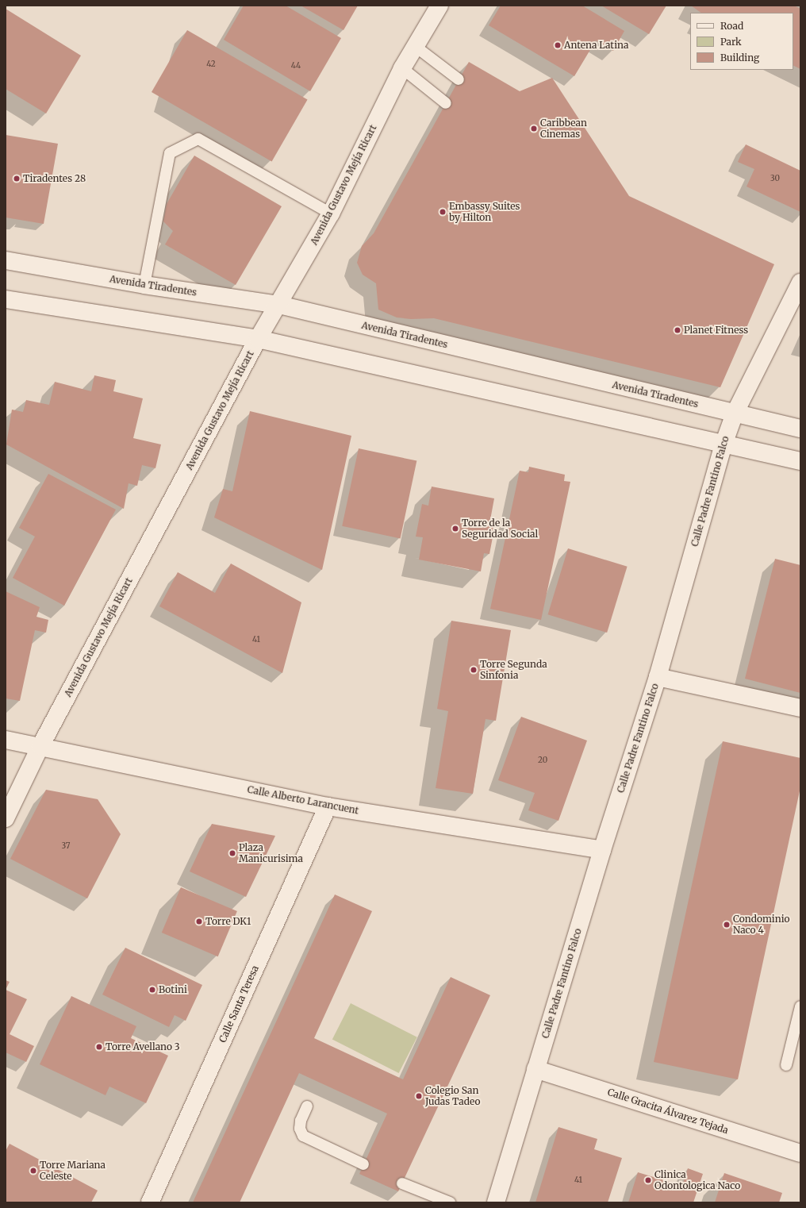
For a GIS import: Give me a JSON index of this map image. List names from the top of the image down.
{
  "streets": {
    "street": [
      "Avenida Gustavo Mejía Ricart",
      "Avenida Tiradentes",
      "Calle Padre Fantino Falco",
      "Calle Alberto Larancuent",
      "Calle Santa Teresa",
      "Calle Gracita Álvarez Tejada"
    ]
  },
  "crossings": [
    ["Avenida Gustavo Mejía Ricart", "Avenida Tiradentes"],
    ["Avenida Gustavo Mejía Ricart", "Calle Alberto Larancuent"],
    ["Avenida Tiradentes", "Calle Padre Fantino Falco"],
    ["Calle Padre Fantino Falco", "Calle Alberto Larancuent"],
    ["Calle Padre Fantino Falco", "Calle Gracita Álvarez Tejada"],
    ["Calle Alberto Larancuent", "Calle Santa Teresa"]
  ],
  "places": [
    "Antena Latina",
    "Caribbean Cinemas",
    "Tiradentes 28",
    "Embassy Suites by Hilton",
    "Planet Fitness",
    "Torre de la Seguridad Social",
    "Torre Segunda Sinfonia",
    "Plaza Manicurisima",
    "Torre DK1",
    "Condominio Naco 4",
    "Botini",
    "Torre Avellano 3",
    "Colegio San Judas Tadeo",
    "Torre Mariana Celeste",
    "Clinica Odontologica Naco"
  ],
  "house_numbers": [
    "42",
    "44",
    "30",
    "41",
    "20",
    "37",
    "41"
  ],
  "legend": ["Road", "Park", "Building"]
}
